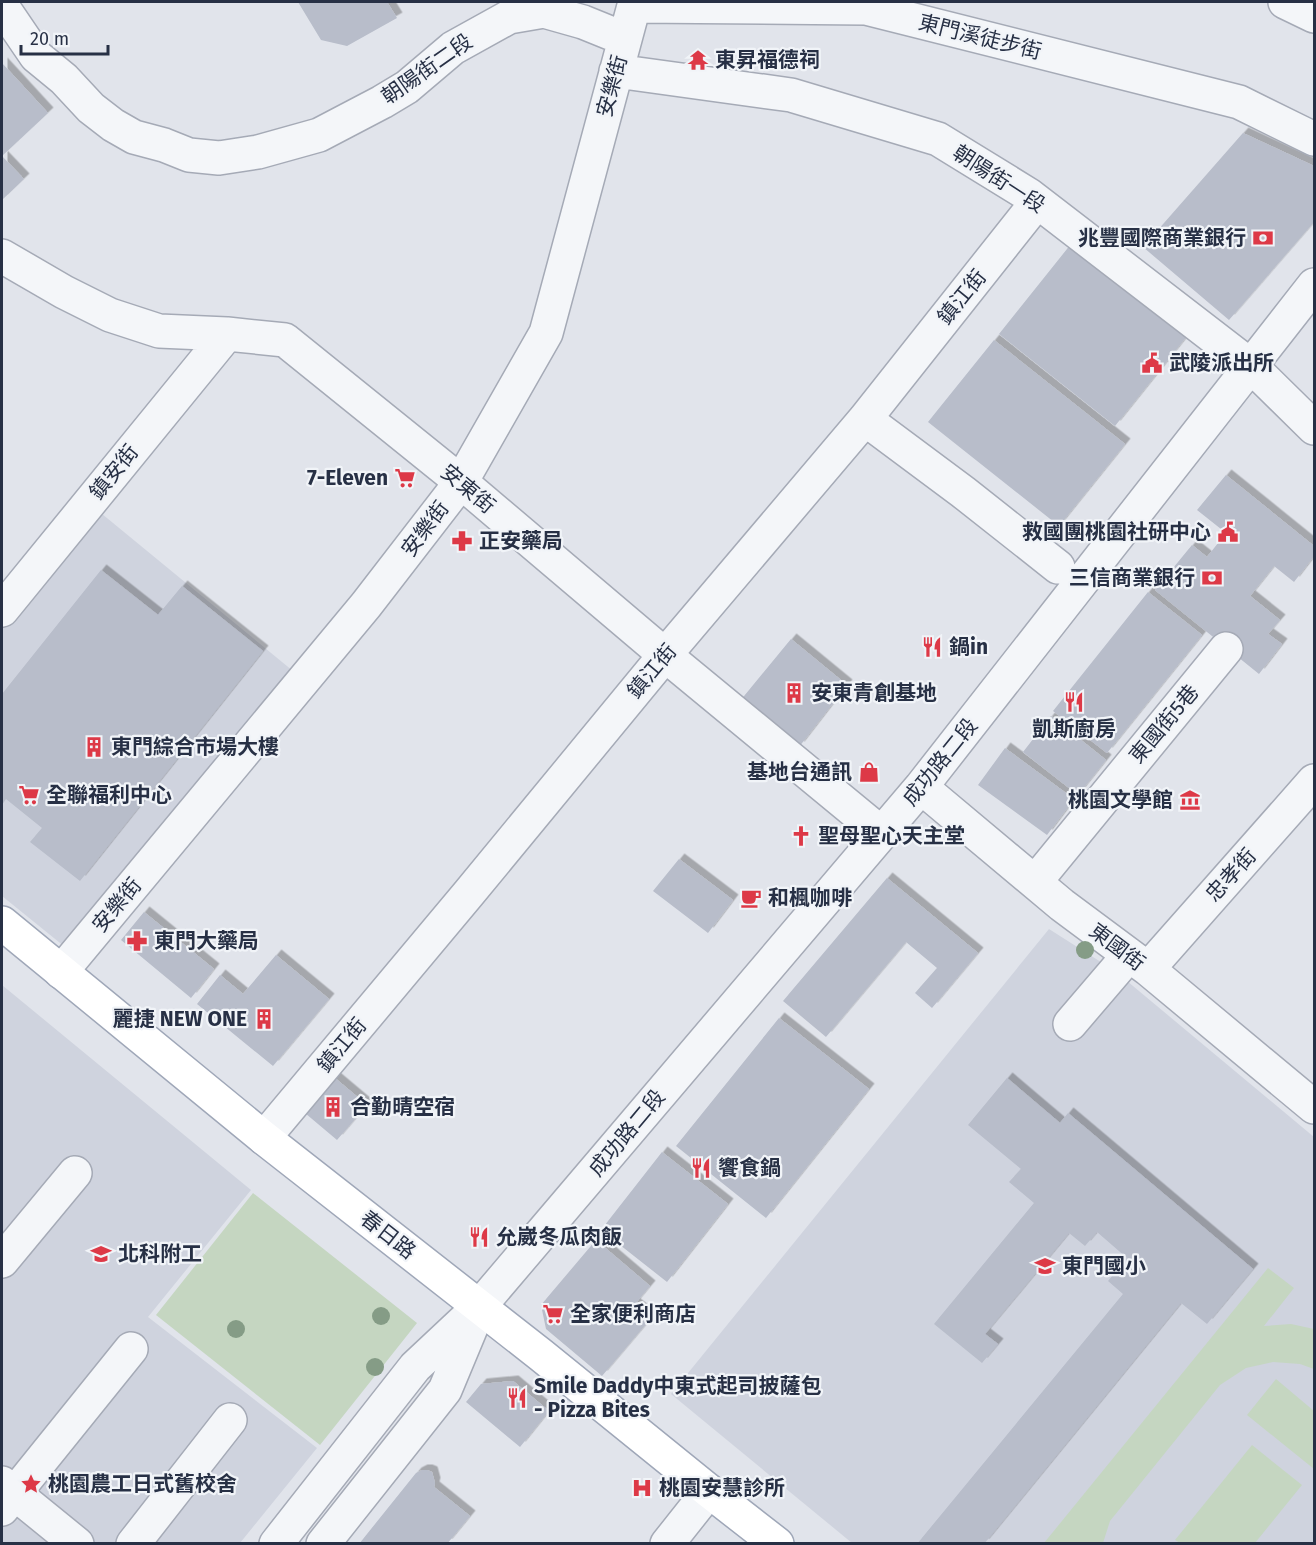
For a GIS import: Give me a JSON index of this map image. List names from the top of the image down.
{
  "streets": {
    "main road": ["春日路"],
    "street": [
      "東門溪徒步街",
      "朝陽街二段",
      "安樂街",
      "朝陽街一段",
      "鎮江街",
      "鎮安街",
      "安東街",
      "東國街5巷",
      "成功路二段",
      "忠孝街",
      "東國街"
    ]
  },
  "crossings": [
    ["東門溪徒步街", "安樂街"],
    ["朝陽街二段", "安樂街"],
    ["安樂街", "朝陽街一段"],
    ["安樂街", "安東街"],
    ["安樂街", "春日路"],
    ["朝陽街一段", "鎮江街"],
    ["朝陽街一段", "成功路二段"],
    ["鎮江街", "安東街"],
    ["鎮江街", "春日路"],
    ["鎮安街", "安東街"],
    ["安東街", "成功路二段"],
    ["東國街5巷", "東國街"],
    ["成功路二段", "東國街"],
    ["成功路二段", "春日路"],
    ["忠孝街", "東國街"]
  ],
  "places": {
    "temple": ["東昇福德祠"],
    "bank": ["兆豐國際商業銀行", "三信商業銀行"],
    "public building": ["武陵派出所", "救國團桃園社研中心"],
    "supermarket": ["7-Eleven", "全聯福利中心", "全家便利商店"],
    "pharmacy": ["正安藥局", "東門大藥局"],
    "restaurant": [
      "鍋in",
      "凱斯廚房",
      "饗食鍋",
      "允崴冬瓜肉飯",
      "Smile Daddy中東式起司披薩包 - Pizza Bites"
    ],
    "building": [
      "安東青創基地",
      "東門綜合市場大樓",
      "麗捷 NEW ONE",
      "合勤晴空宿"
    ],
    "shop": ["基地台通訊"],
    "museum": ["桃園文學館"],
    "church": ["聖母聖心天主堂"],
    "cafe": ["和楓咖啡"],
    "school or university": ["北科附工", "東門國小"],
    "place": ["桃園農工日式舊校舍"],
    "hospital": ["桃園安慧診所"]
  },
  "scale_bar": "20 m"
}
